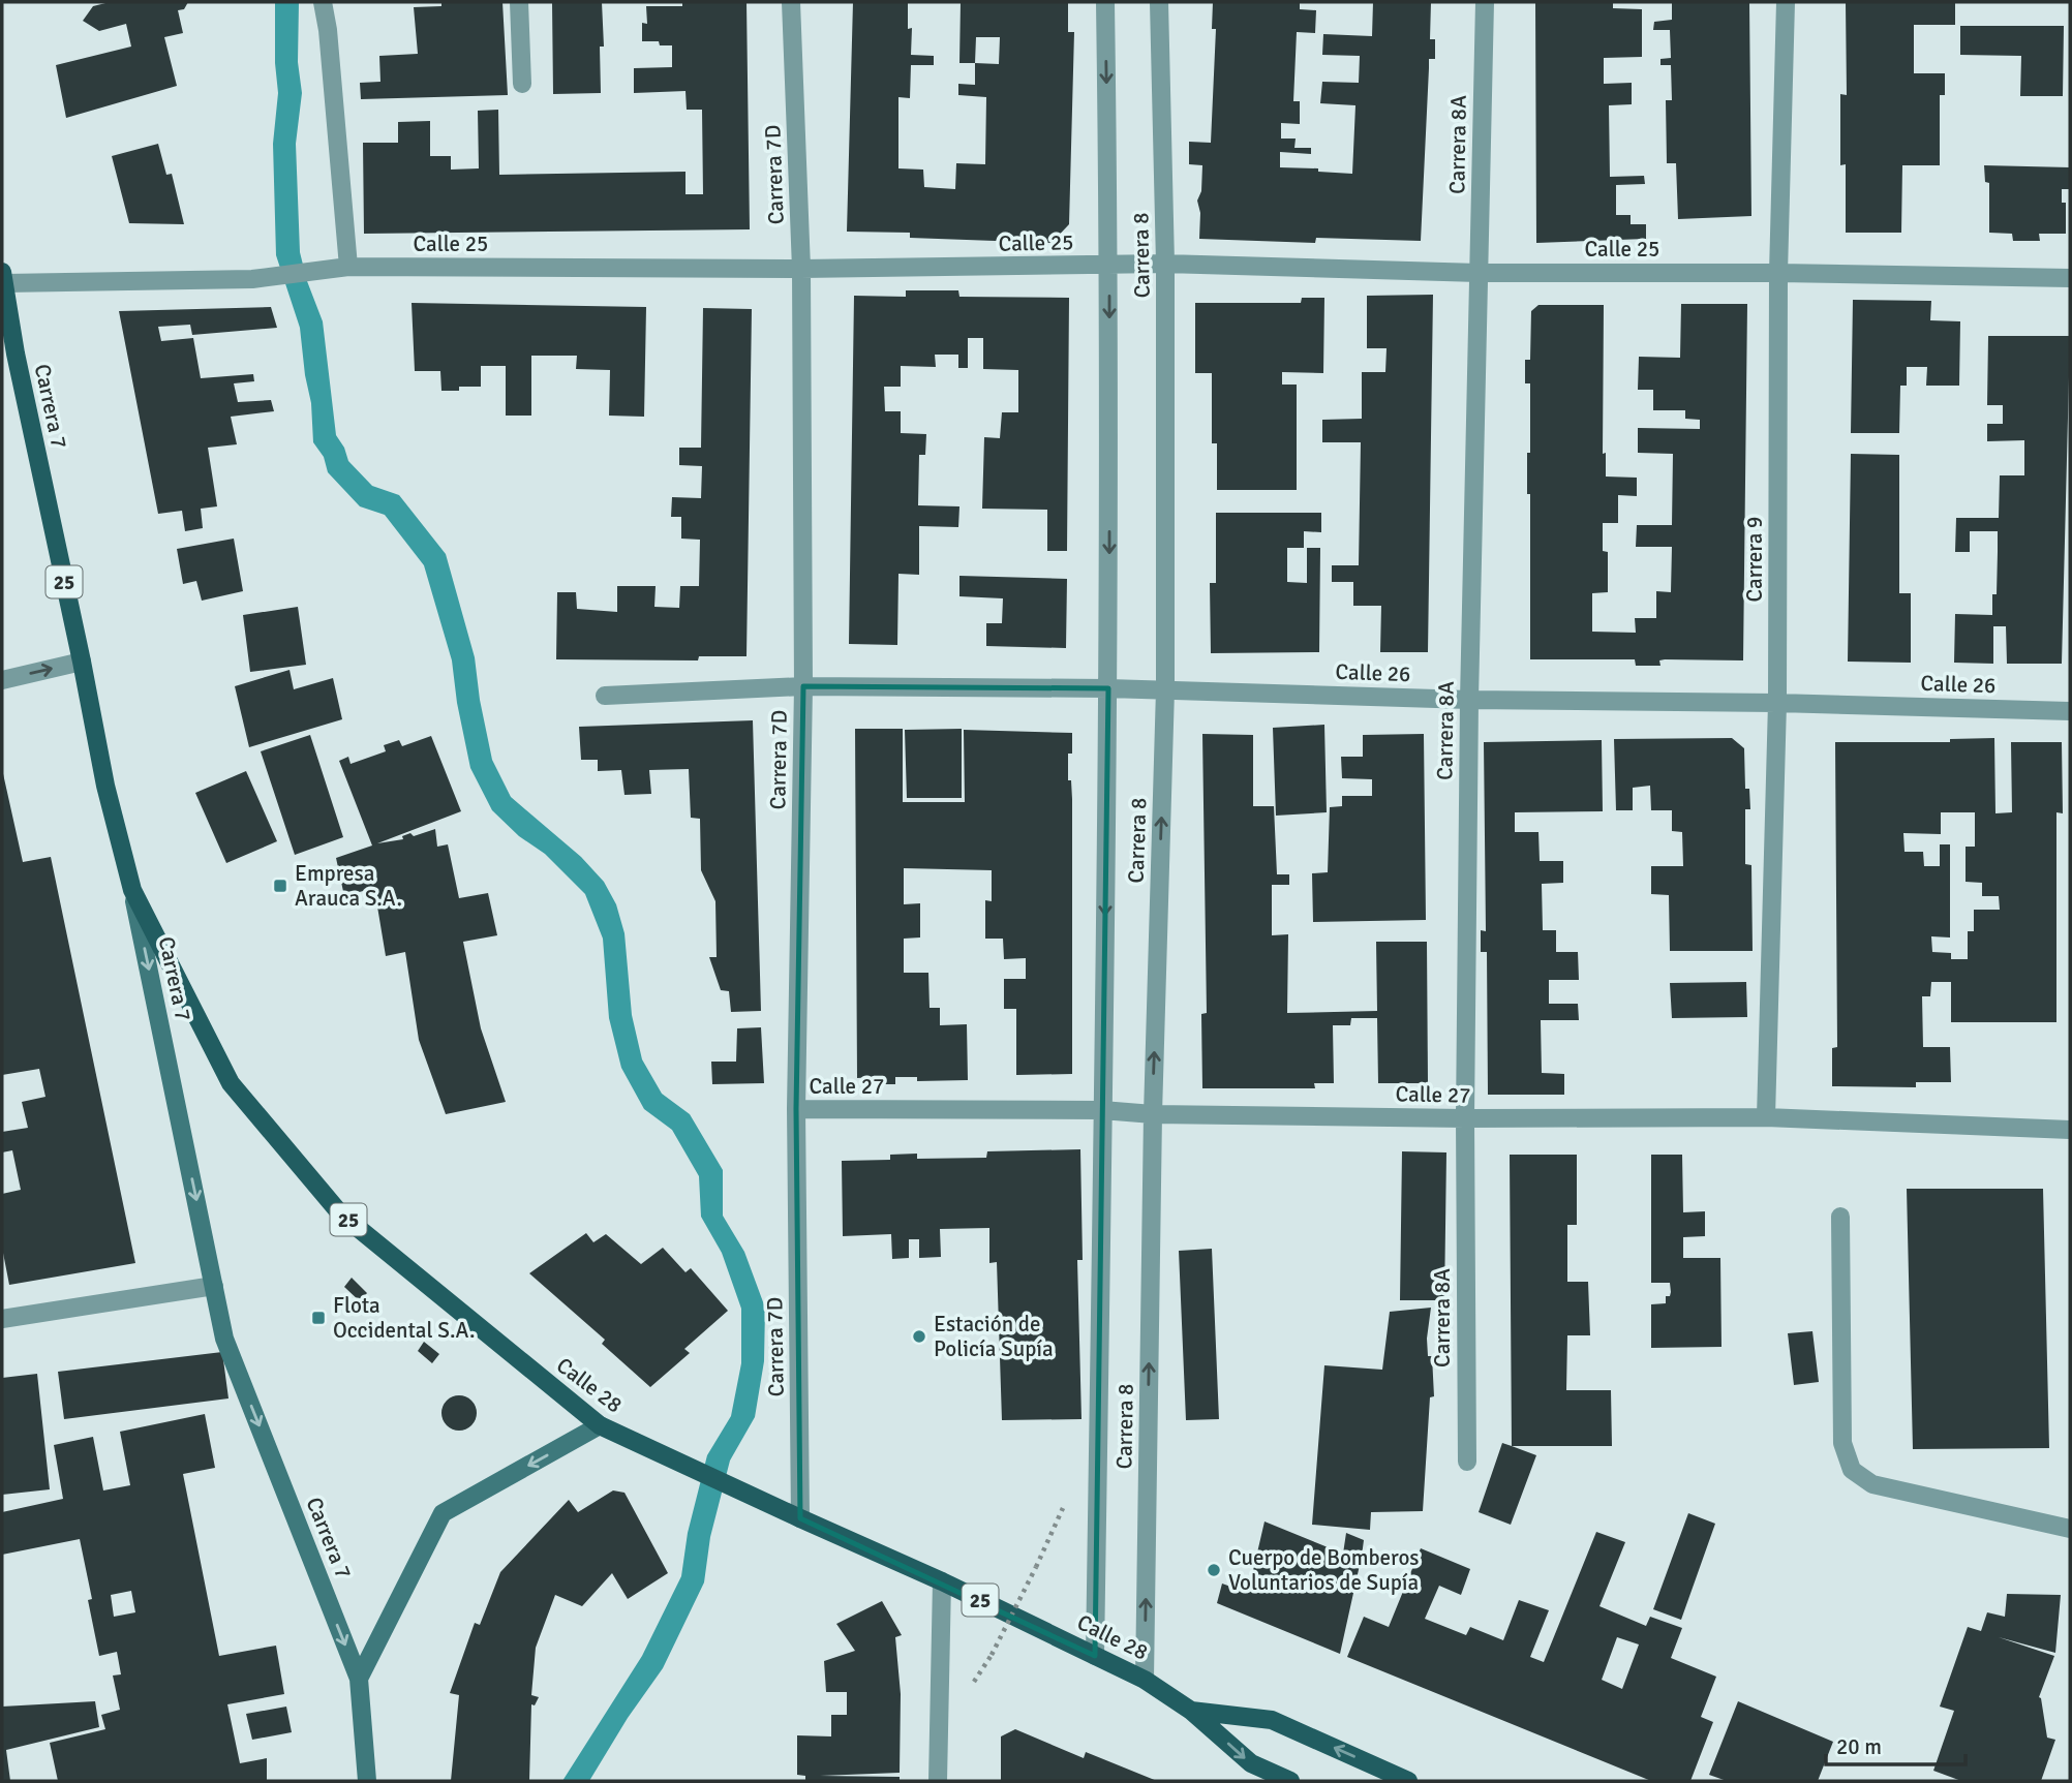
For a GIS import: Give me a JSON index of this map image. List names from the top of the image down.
{
  "streets": {
    "main road": ["Carrera 7", "25", "Calle 28"],
    "street": [
      "Carrera 8A",
      "Carrera 7D",
      "Calle 25",
      "Carrera 8",
      "Carrera 9",
      "Calle 26",
      "Calle 27"
    ]
  },
  "crossings": [
    ["Carrera 8A", "Calle 25"],
    ["Carrera 8A", "Calle 26"],
    ["Carrera 8A", "Calle 27"],
    ["Carrera 7D", "Calle 25"],
    ["Carrera 7D", "Calle 26"],
    ["Carrera 7D", "Calle 27"],
    ["Carrera 7D", "Calle 28"],
    ["Calle 25", "Carrera 8"],
    ["Calle 25", "Carrera 7"],
    ["Calle 25", "Carrera 9"],
    ["Carrera 8", "Calle 26"],
    ["Carrera 8", "Calle 27"],
    ["Carrera 8", "Calle 28"],
    ["Carrera 7", "Calle 28"],
    ["Carrera 9", "Calle 26"],
    ["Carrera 9", "Calle 27"]
  ],
  "one_way": ["Carrera 7"],
  "places": {
    "transit": ["Empresa Arauca S.A.", "Flota Occidental S.A."],
    "other": ["Estación de Policía Supía", "Cuerpo de Bomberos Voluntarios de Supía"]
  },
  "scale_bar": "20 m"
}
